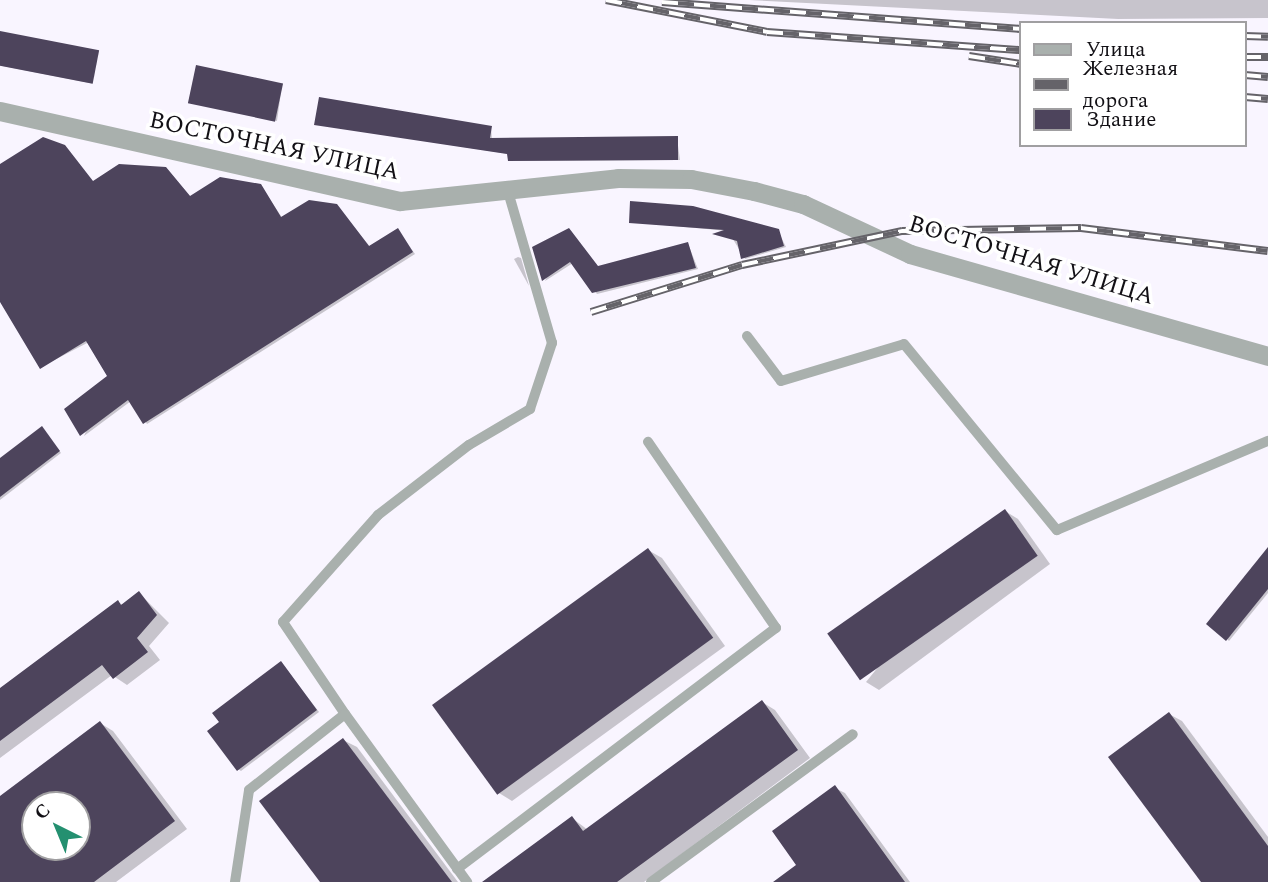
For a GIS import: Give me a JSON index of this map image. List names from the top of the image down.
{
  "streets": {
    "street": ["ВОСТОЧНАЯ УЛИЦА"]
  },
  "legend": ["Улица", "Железная дорога", "Здание"],
  "north": "top left"
}
